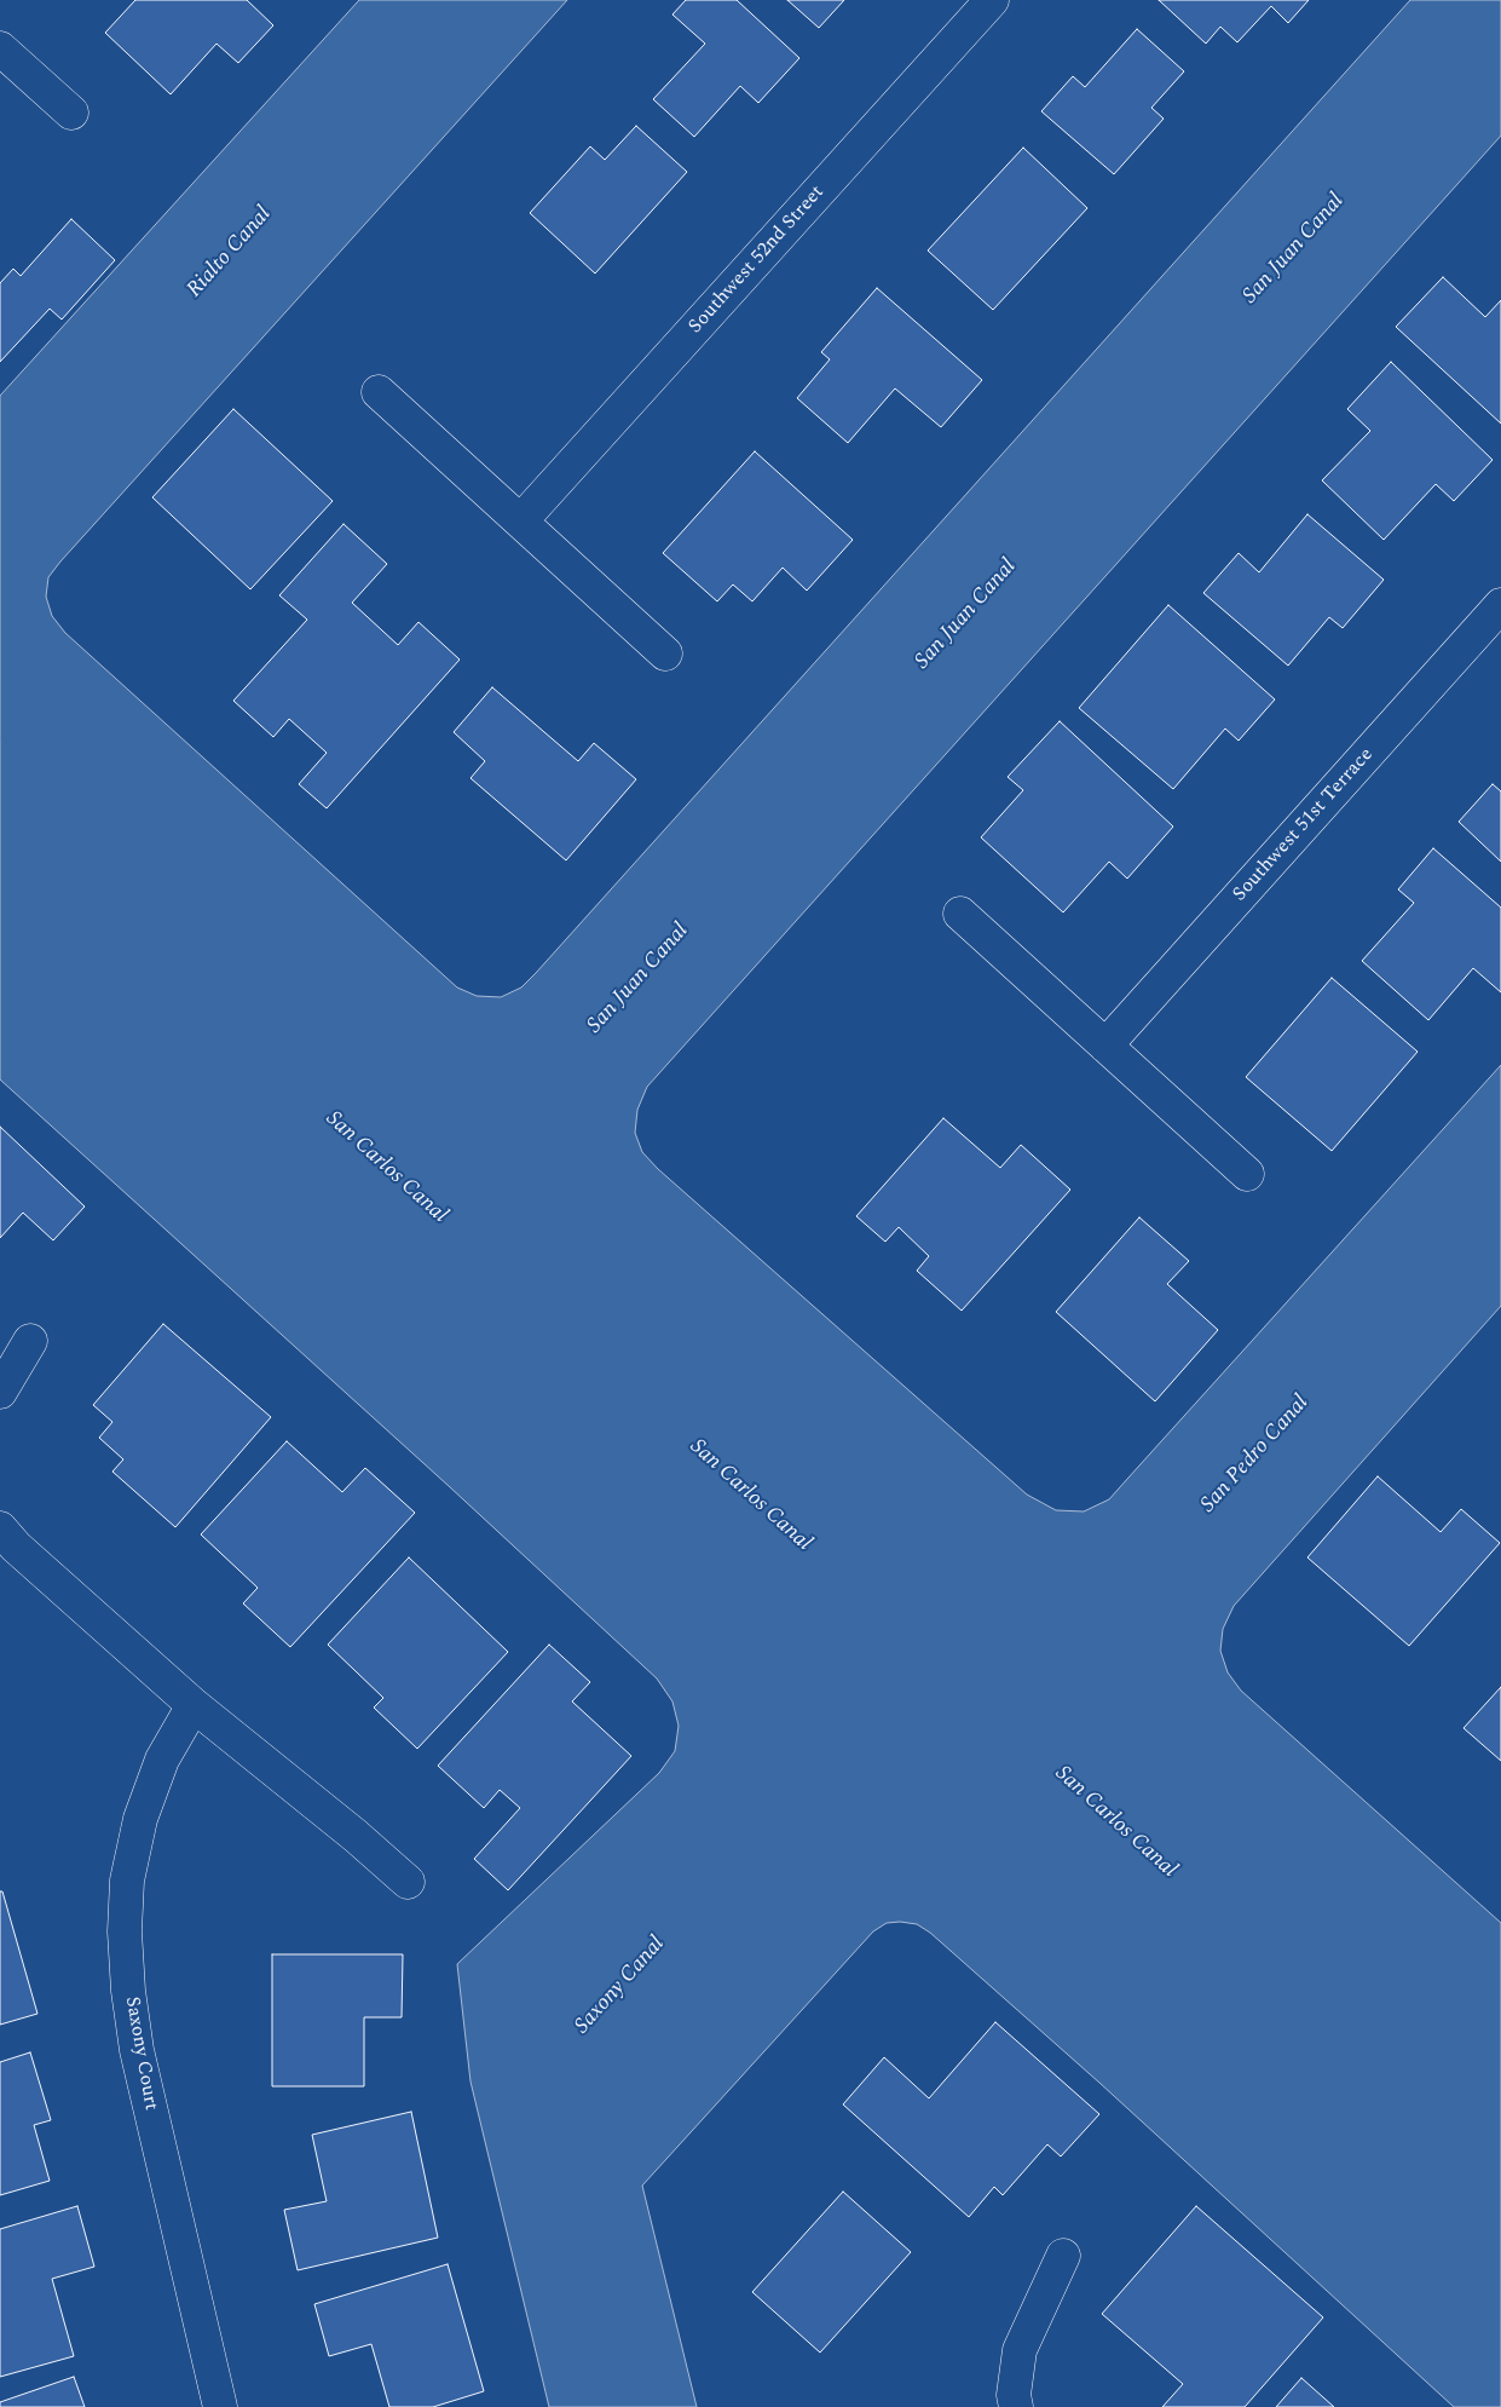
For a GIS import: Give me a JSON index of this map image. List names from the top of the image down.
{
  "streets": {
    "street": ["Southwest 52nd Street", "Southwest 51st Terrace", "Saxony Court"]
  },
  "water": [
    "San Juan Canal",
    "Rialto Canal",
    "San Carlos Canal",
    "San Pedro Canal",
    "Saxony Canal"
  ]
}
